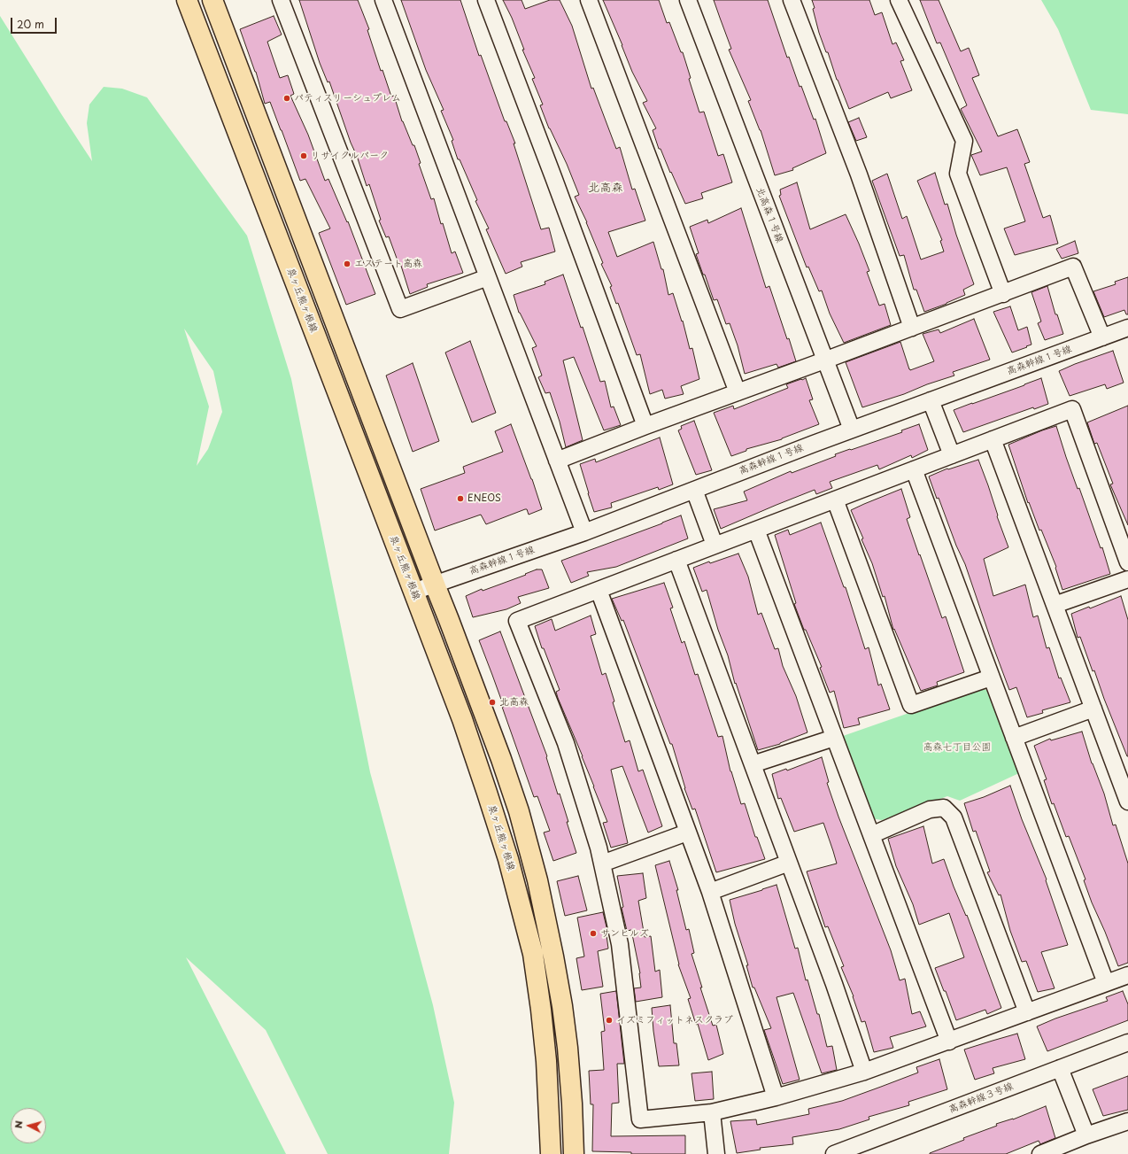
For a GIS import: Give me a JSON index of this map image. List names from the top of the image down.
{
  "streets": {
    "main road": ["泉ヶ丘熊ヶ根線"],
    "street": ["北高森１号線", "高森幹線１号線", "高森幹線３号線"]
  },
  "crossings": [
    ["北高森１号線", "高森幹線１号線"],
    ["泉ヶ丘熊ヶ根線", "高森幹線１号線"]
  ],
  "districts": ["北高森"],
  "parks": ["高森七丁目公園"],
  "places": [
    "パティスリーシュプレム",
    "リサイクルパーク",
    "エステート高森",
    "ENEOS",
    "北高森",
    "サンヒルズ",
    "イズミフィットネスクラブ"
  ],
  "scale_bar": "20 m",
  "north": "left"
}
